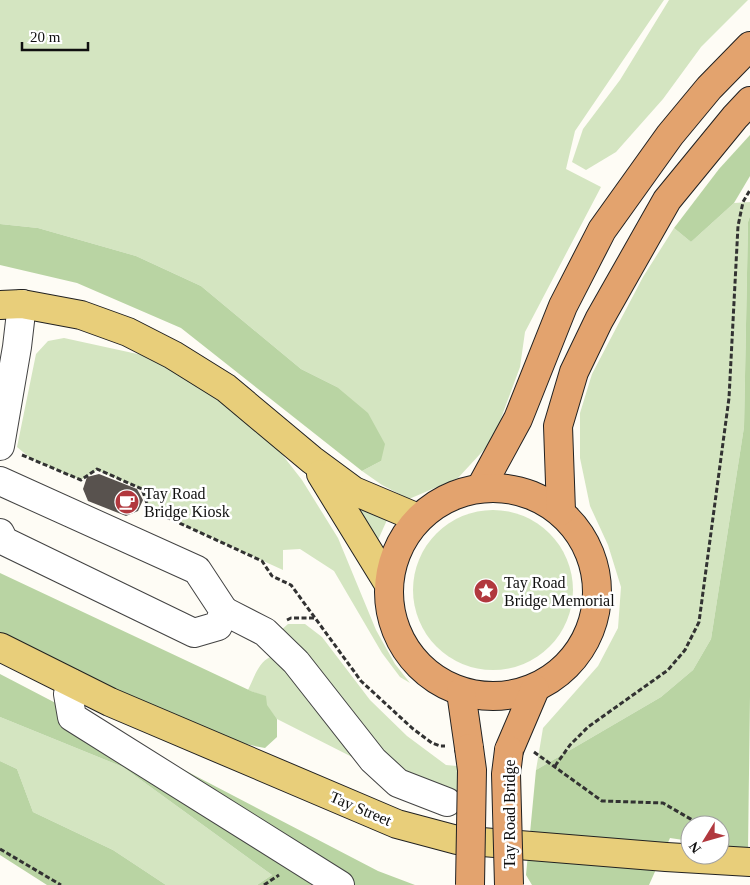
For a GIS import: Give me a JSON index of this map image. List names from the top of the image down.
{
  "streets": {
    "highway": ["Tay Road Bridge"],
    "main road": ["Tay Street"]
  },
  "places": {
    "cafe": ["Tay Road Bridge Kiosk"],
    "place": ["Tay Road Bridge Memorial"]
  },
  "scale_bar": "20 m",
  "north": "bottom left"
}
